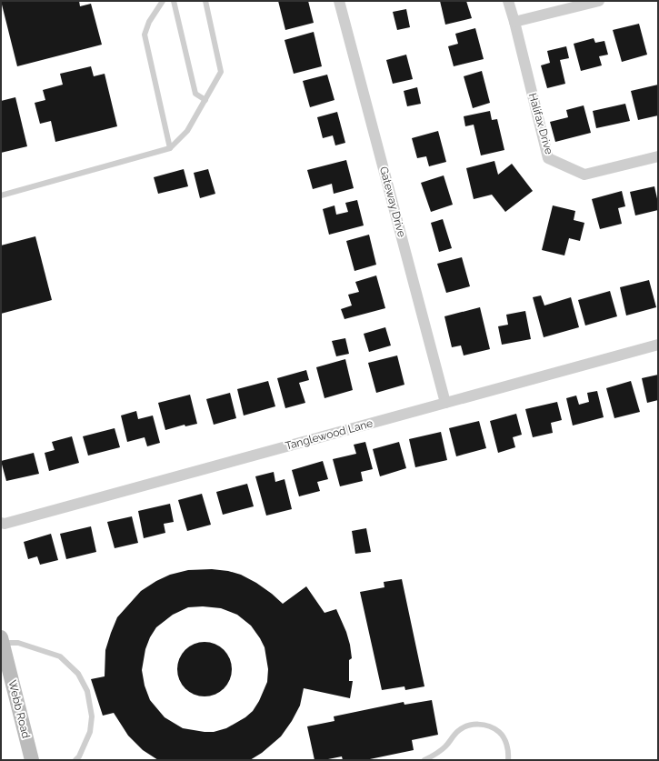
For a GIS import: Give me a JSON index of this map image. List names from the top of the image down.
{
  "streets": {
    "street": [
      "Halifax Drive",
      "Gateway Drive",
      "Tanglewood Lane",
      "Webb Road"
    ]
  },
  "crossings": [
    ["Gateway Drive", "Tanglewood Lane"]
  ]
}
